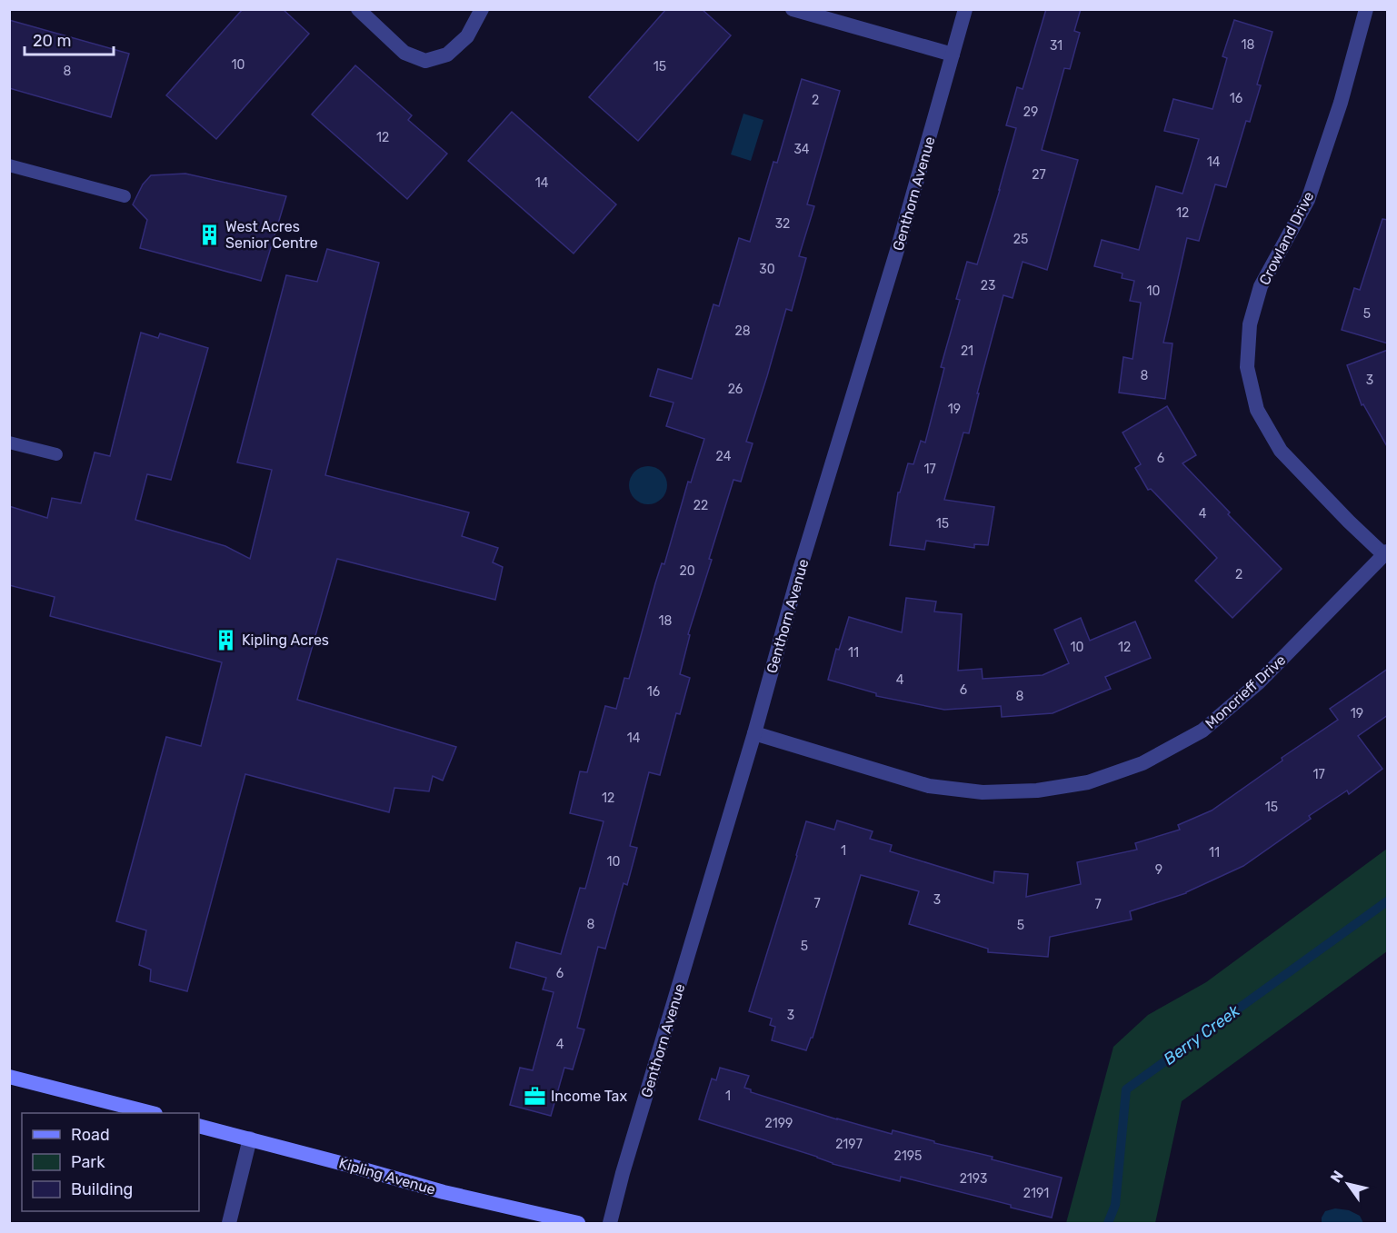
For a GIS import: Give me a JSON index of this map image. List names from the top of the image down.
{
  "streets": {
    "main road": ["Kipling Avenue"],
    "street": ["Genthorn Avenue", "Crowland Drive", "Moncrieff Drive"]
  },
  "crossings": [
    ["Genthorn Avenue", "Moncrieff Drive"],
    ["Crowland Drive", "Moncrieff Drive"]
  ],
  "water": ["Berry Creek"],
  "places": {
    "building": ["West Acres Senior Centre", "Kipling Acres"],
    "office": ["Income Tax"]
  },
  "house_numbers": [
    "18",
    "31",
    "10",
    "15",
    "8",
    "16",
    "2",
    "29",
    "12",
    "34",
    "14",
    "27",
    "14",
    "12",
    "32",
    "25",
    "30",
    "23",
    "10",
    "5",
    "28",
    "21",
    "8",
    "3",
    "26",
    "19",
    "24",
    "6",
    "17",
    "22",
    "4",
    "15",
    "20",
    "2",
    "18",
    "10",
    "12",
    "11",
    "4",
    "6",
    "16",
    "8",
    "19",
    "14",
    "17",
    "12",
    "15",
    "1",
    "11",
    "10",
    "9",
    "3",
    "7",
    "7",
    "8",
    "5",
    "5",
    "6",
    "3",
    "4",
    "1",
    "2199",
    "2197",
    "2195",
    "2193",
    "2191"
  ],
  "legend": ["Road", "Park", "Building"],
  "scale_bar": "20 m",
  "north": "top left"
}
